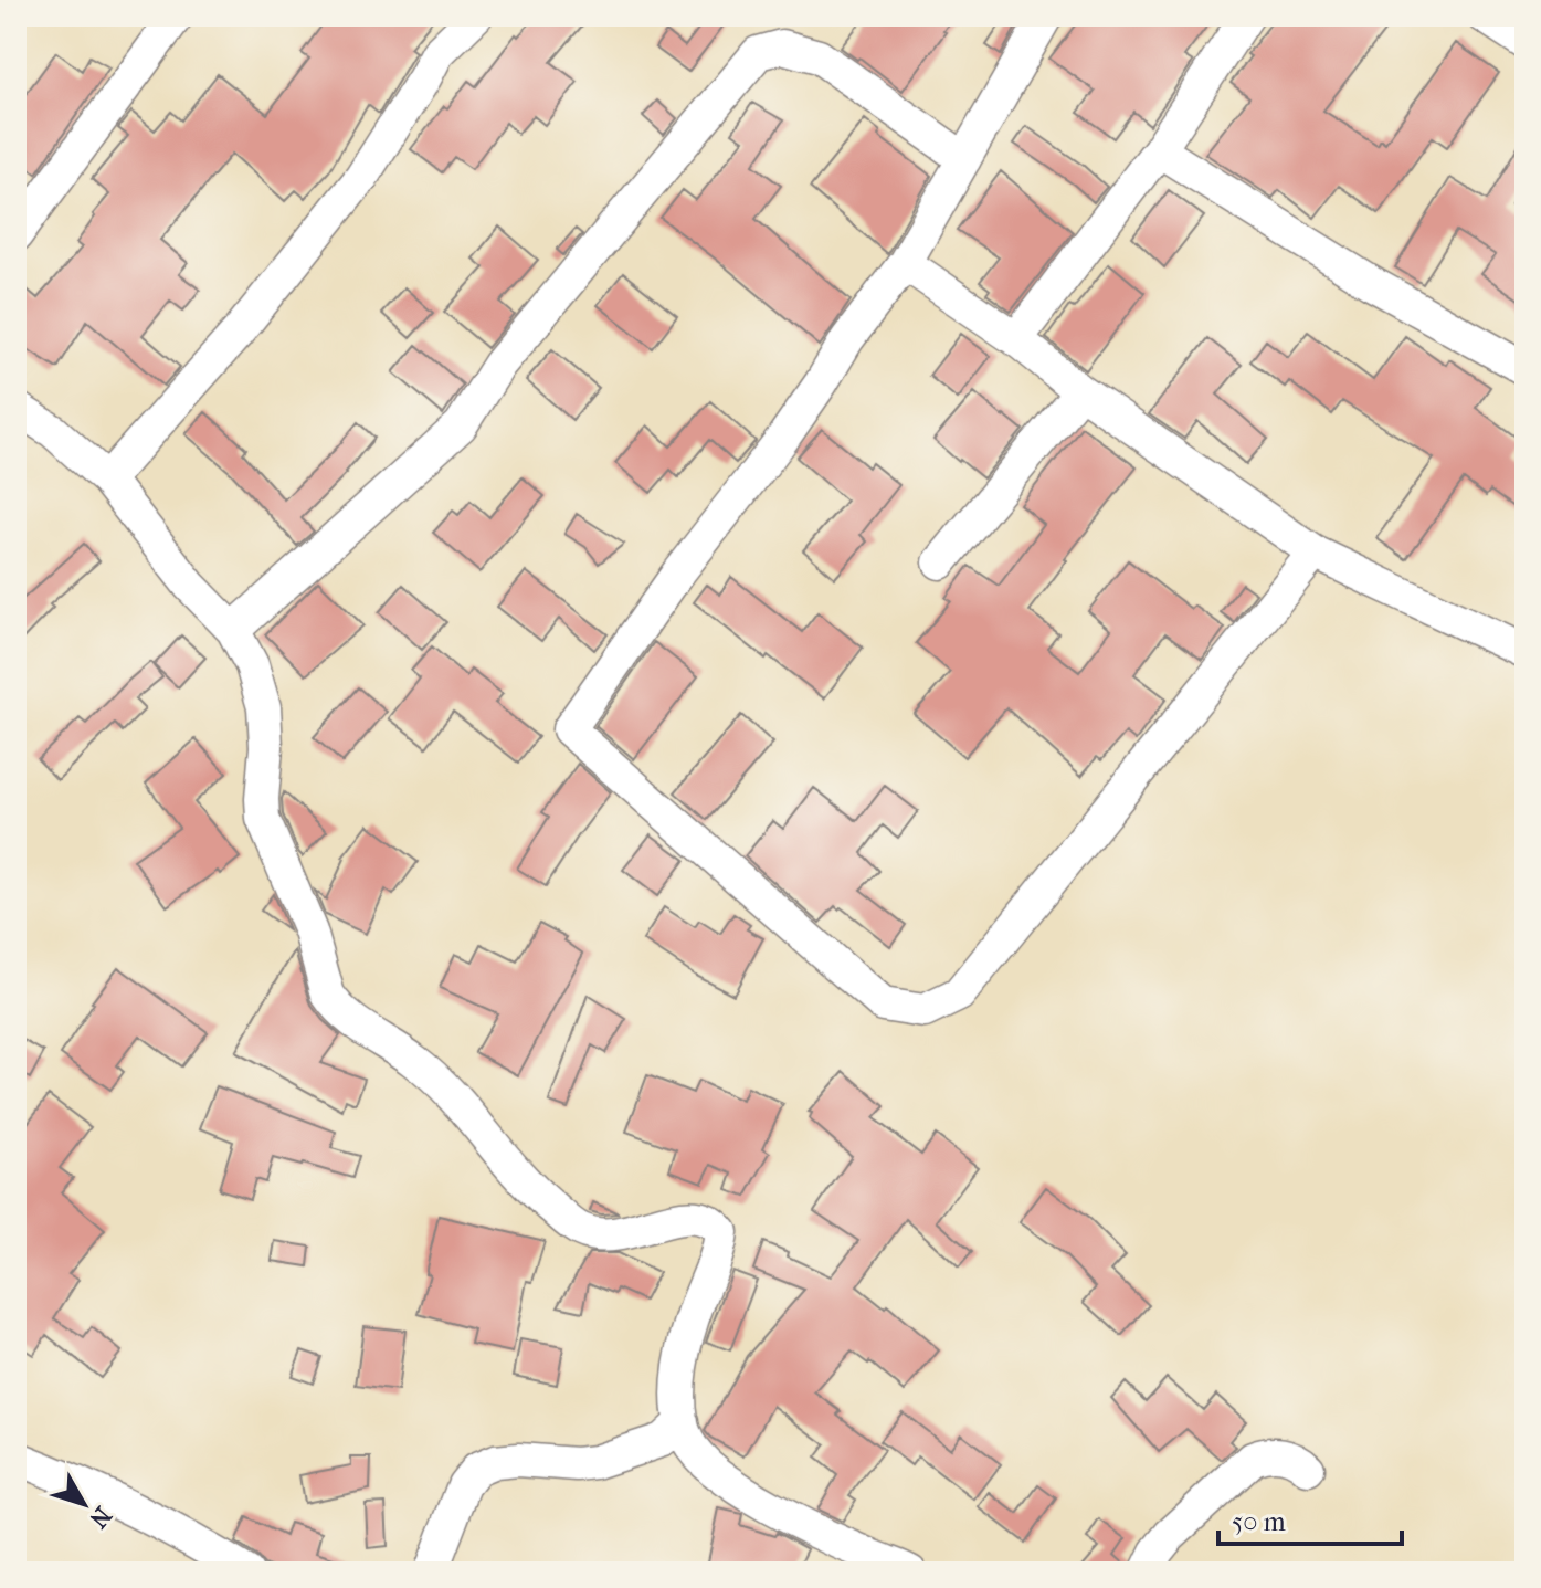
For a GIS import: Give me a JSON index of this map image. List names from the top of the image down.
{
  "scale_bar": "50 m",
  "north": "bottom right"
}
